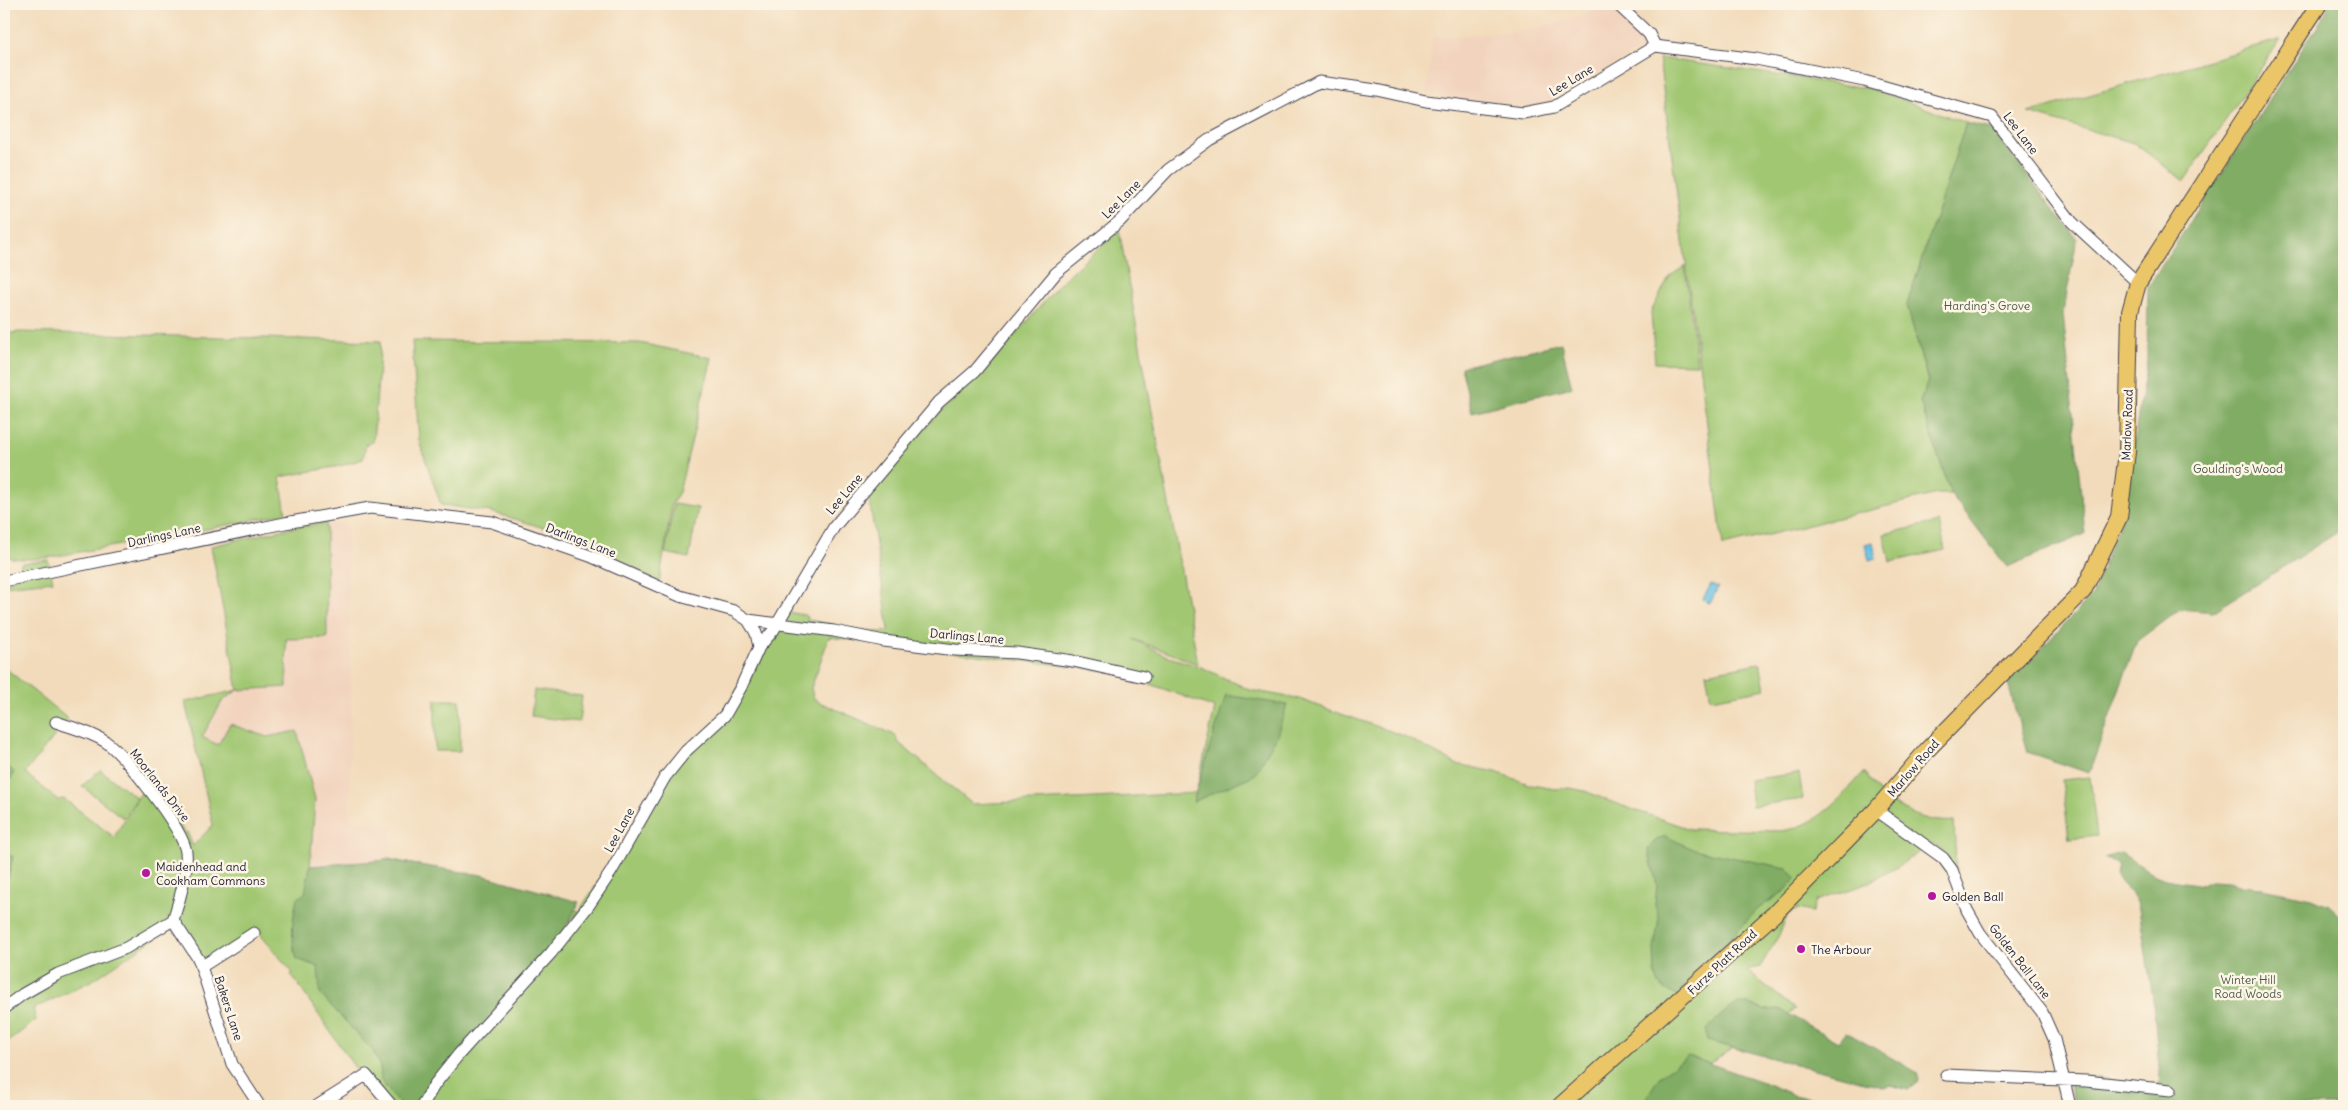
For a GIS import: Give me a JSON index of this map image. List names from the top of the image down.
{
  "streets": {
    "main road": ["Marlow Road", "Furze Platt Road"],
    "street": [
      "Lee Lane",
      "Darlings Lane",
      "Moorlands Drive",
      "Golden Ball Lane",
      "Bakers Lane"
    ]
  },
  "crossings": [
    ["Lee Lane", "Marlow Road"],
    ["Lee Lane", "Darlings Lane"],
    ["Marlow Road", "Golden Ball Lane"],
    ["Marlow Road", "Furze Platt Road"],
    ["Moorlands Drive", "Bakers Lane"],
    ["Golden Ball Lane", "Furze Platt Road"]
  ],
  "parks": ["Harding's Grove", "Goulding's Wood", "Winter Hill Road Woods"],
  "places": ["Maidenhead and Cookham Commons", "Golden Ball", "The Arbour"]
}
